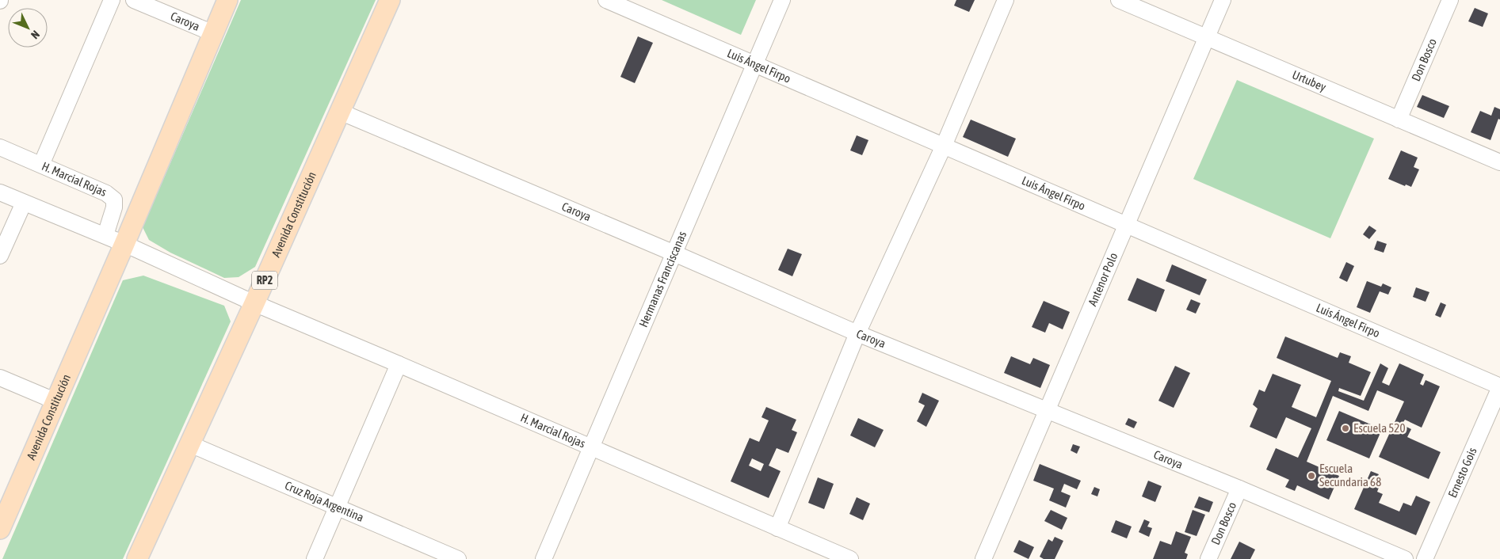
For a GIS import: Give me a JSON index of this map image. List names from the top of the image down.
{
  "streets": {
    "main road": ["Avenida Constitución", "RP2"],
    "street": [
      "Caroya",
      "Don Bosco",
      "Luis Ángel Firpo",
      "Urtubey",
      "H. Marcial Rojas",
      "Hermanas Franciscanas",
      "Antenor Polo",
      "Ernesto Gois",
      "Cruz Roja Argentina"
    ]
  },
  "crossings": [
    ["Caroya", "Don Bosco"],
    ["Caroya", "Avenida Constitución"],
    ["Caroya", "Hermanas Franciscanas"],
    ["Caroya", "Antenor Polo"],
    ["Don Bosco", "Urtubey"],
    ["Luis Ángel Firpo", "Hermanas Franciscanas"],
    ["Luis Ángel Firpo", "Antenor Polo"],
    ["Luis Ángel Firpo", "Ernesto Gois"],
    ["Urtubey", "Antenor Polo"],
    ["H. Marcial Rojas", "Avenida Constitución"],
    ["H. Marcial Rojas", "Hermanas Franciscanas"],
    ["Avenida Constitución", "Cruz Roja Argentina"]
  ],
  "places": ["Escuela 520", "Escuela Secundaria 68"],
  "north": "bottom right"
}
